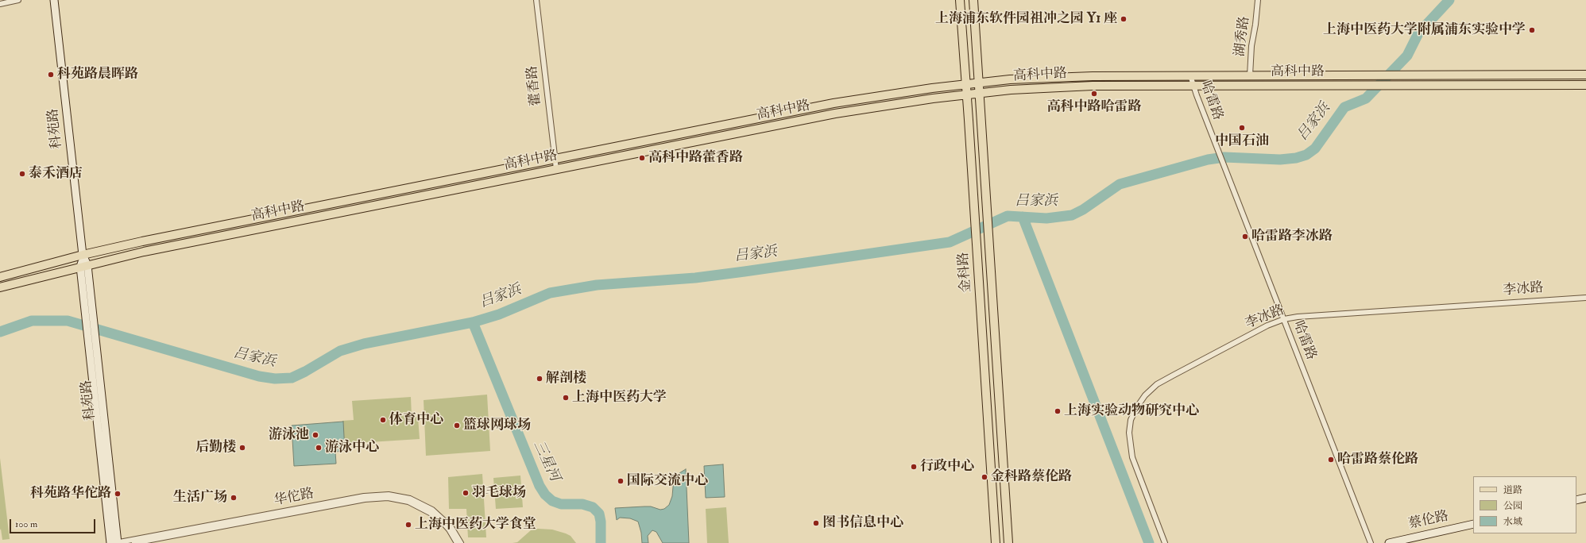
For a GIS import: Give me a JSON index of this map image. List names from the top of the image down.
{
  "streets": {
    "main road": ["高科中路", "金科路"],
    "street": [
      "湖秀路",
      "藿香路",
      "哈雷路",
      "科苑路",
      "李冰路",
      "华佗路",
      "蔡伦路"
    ]
  },
  "crossings": [
    ["湖秀路", "高科中路"],
    ["高科中路", "藿香路"],
    ["高科中路", "哈雷路"],
    ["高科中路", "科苑路"],
    ["高科中路", "金科路"],
    ["哈雷路", "李冰路"],
    ["科苑路", "华佗路"]
  ],
  "water": ["吕家浜", "三星河"],
  "places": [
    "上海浦东软件园祖冲之园 Y1 座",
    "上海中医药大学附属浦东实验中学",
    "科苑路晨晖路",
    "高科中路哈雷路",
    "中国石油",
    "高科中路藿香路",
    "泰禾酒店",
    "哈雷路李冰路",
    "解剖楼",
    "上海中医药大学",
    "上海实验动物研究中心",
    "体育中心",
    "篮球网球场",
    "游泳池",
    "后勤楼",
    "游泳中心",
    "哈雷路蔡伦路",
    "行政中心",
    "金科路蔡伦路",
    "国际交流中心",
    "羽毛球场",
    "科苑路华佗路",
    "生活广场",
    "图书信息中心",
    "上海中医药大学食堂"
  ],
  "legend": ["道路", "公园", "水域"],
  "scale_bar": "100 m"
}
